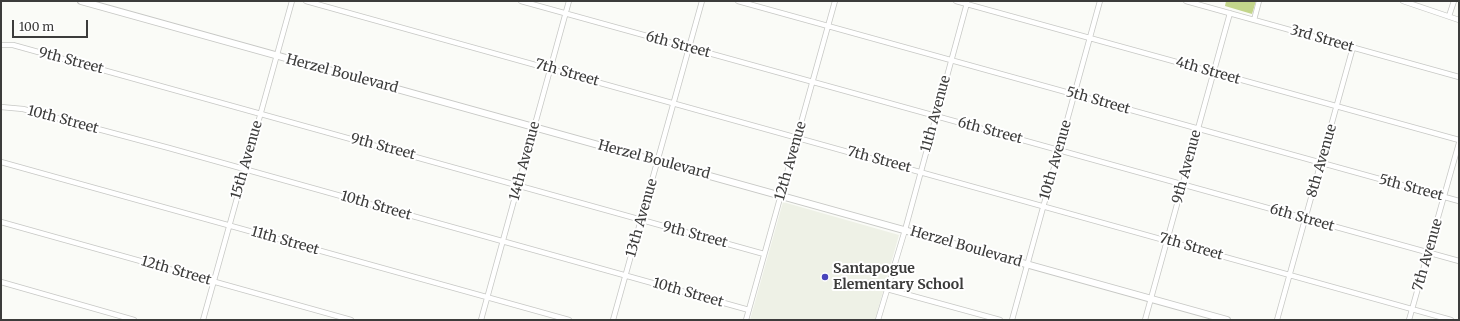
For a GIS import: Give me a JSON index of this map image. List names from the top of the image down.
{
  "streets": {
    "street": [
      "3rd Street",
      "6th Street",
      "9th Street",
      "4th Street",
      "7th Street",
      "Herzel Boulevard",
      "5th Street",
      "11th Avenue",
      "10th Street",
      "15th Avenue",
      "10th Avenue",
      "14th Avenue",
      "12th Avenue",
      "8th Avenue",
      "9th Avenue",
      "13th Avenue",
      "11th Street",
      "7th Avenue",
      "12th Street"
    ]
  },
  "crossings": [
    ["3rd Street", "8th Avenue"],
    ["3rd Street", "9th Avenue"],
    ["6th Street", "11th Avenue"],
    ["6th Street", "10th Avenue"],
    ["6th Street", "14th Avenue"],
    ["6th Street", "12th Avenue"],
    ["6th Street", "8th Avenue"],
    ["6th Street", "9th Avenue"],
    ["6th Street", "13th Avenue"],
    ["6th Street", "7th Avenue"],
    ["9th Street", "15th Avenue"],
    ["9th Street", "14th Avenue"],
    ["9th Street", "12th Avenue"],
    ["9th Street", "13th Avenue"],
    ["4th Street", "11th Avenue"],
    ["4th Street", "10th Avenue"],
    ["4th Street", "8th Avenue"],
    ["4th Street", "9th Avenue"],
    ["4th Street", "7th Avenue"],
    ["7th Street", "11th Avenue"],
    ["7th Street", "10th Avenue"],
    ["7th Street", "14th Avenue"],
    ["7th Street", "12th Avenue"],
    ["7th Street", "8th Avenue"],
    ["7th Street", "9th Avenue"],
    ["7th Street", "13th Avenue"],
    ["7th Street", "7th Avenue"],
    ["Herzel Boulevard", "11th Avenue"],
    ["Herzel Boulevard", "15th Avenue"],
    ["Herzel Boulevard", "10th Avenue"],
    ["Herzel Boulevard", "14th Avenue"],
    ["Herzel Boulevard", "12th Avenue"],
    ["Herzel Boulevard", "9th Avenue"],
    ["Herzel Boulevard", "13th Avenue"],
    ["5th Street", "11th Avenue"],
    ["5th Street", "10th Avenue"],
    ["5th Street", "12th Avenue"],
    ["5th Street", "8th Avenue"],
    ["5th Street", "9th Avenue"],
    ["5th Street", "7th Avenue"],
    ["10th Street", "15th Avenue"],
    ["10th Street", "14th Avenue"],
    ["10th Street", "12th Avenue"],
    ["10th Street", "13th Avenue"],
    ["15th Avenue", "11th Street"],
    ["15th Avenue", "12th Street"],
    ["14th Avenue", "11th Street"]
  ],
  "places": ["Santapogue Elementary School"],
  "scale_bar": "100 m"
}
